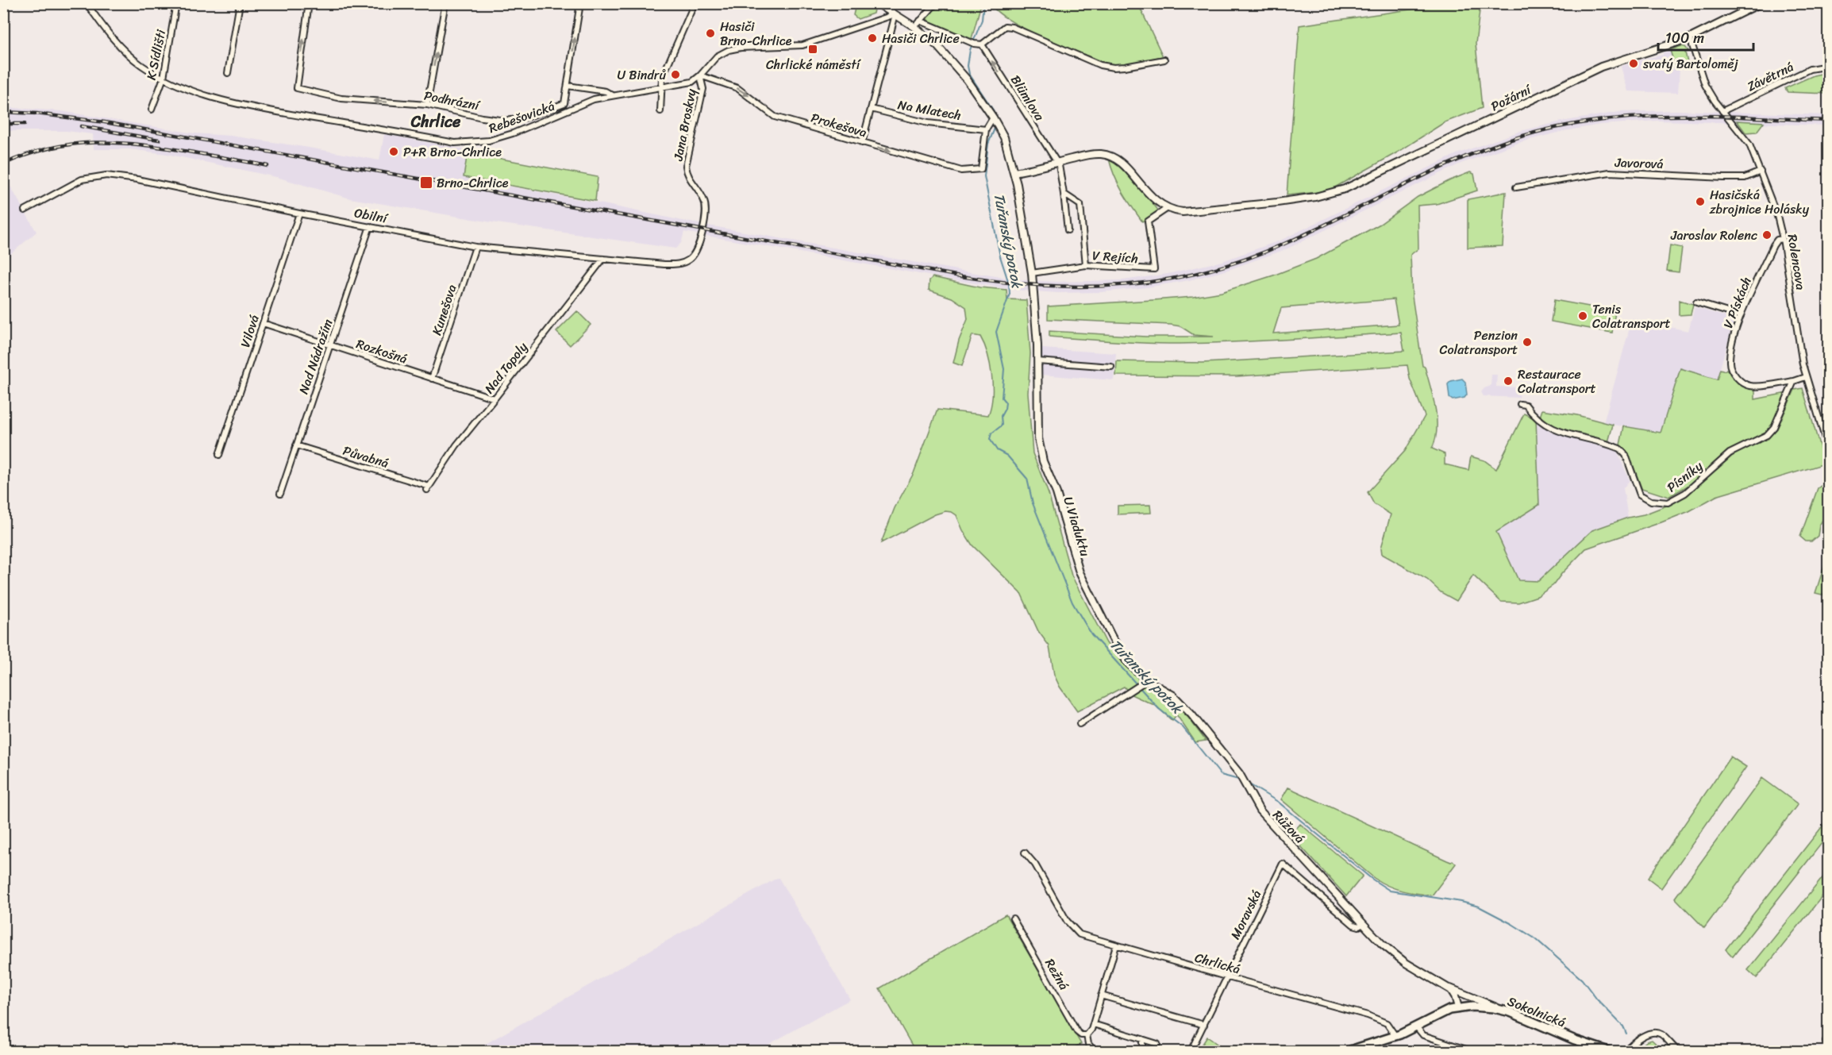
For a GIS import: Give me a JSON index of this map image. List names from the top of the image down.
{
  "streets": {
    "main road": ["Sokolnická"],
    "street": [
      "K Sídlišti",
      "Závětrná",
      "Blümlova",
      "Požární",
      "Podhrázní",
      "Na Mlatech",
      "Rebešovická",
      "Jana Broskvy",
      "Prokešova",
      "Javorová",
      "Obilní",
      "V Rejích",
      "Rolencova",
      "V Pískách",
      "Kunešova",
      "Vilová",
      "Rozkošná",
      "Nad Nádražím",
      "Nad Topoly",
      "Půvabná",
      "Písníky",
      "U Viaduktu",
      "Růžová",
      "Moravská",
      "Chrlická",
      "Režná"
    ]
  },
  "crossings": [
    ["K Sídlišti", "Rebešovická"],
    ["Závětrná", "Rolencova"],
    ["Požární", "V Rejích"],
    ["Požární", "Rolencova"],
    ["Na Mlatech", "Prokešova"],
    ["Rebešovická", "Jana Broskvy"],
    ["Rebešovická", "Prokešova"],
    ["Jana Broskvy", "Prokešova"],
    ["Jana Broskvy", "Obilní"],
    ["Javorová", "Rolencova"],
    ["Obilní", "Kunešova"],
    ["Obilní", "Vilová"],
    ["Obilní", "Nad Nádražím"],
    ["Obilní", "Nad Topoly"],
    ["V Rejích", "U Viaduktu"],
    ["Rolencova", "V Pískách"],
    ["V Pískách", "Písníky"],
    ["Kunešova", "Rozkošná"],
    ["Vilová", "Rozkošná"],
    ["Rozkošná", "Nad Nádražím"],
    ["Rozkošná", "Nad Topoly"],
    ["Nad Nádražím", "Půvabná"],
    ["Nad Topoly", "Půvabná"],
    ["U Viaduktu", "Růžová"],
    ["Růžová", "Moravská"],
    ["Růžová", "Sokolnická"],
    ["Moravská", "Chrlická"],
    ["Chrlická", "Sokolnická"]
  ],
  "one_way": ["Prokešova"],
  "districts": ["Chrlice"],
  "water": ["Tuřanský potok"],
  "places": {
    "other": [
      "Hasiči Brno-Chrlice",
      "Hasiči Chrlice",
      "svatý Bartoloměj",
      "U Bindrů",
      "P+R Brno-Chrlice",
      "Hasičská zbrojnice Holásky",
      "Jaroslav Rolenc",
      "Tenis Colatransport",
      "Penzion Colatransport",
      "Restaurace Colatransport"
    ],
    "transit": ["Chrlické náměstí", "Brno-Chrlice"]
  },
  "scale_bar": "100 m"
}
